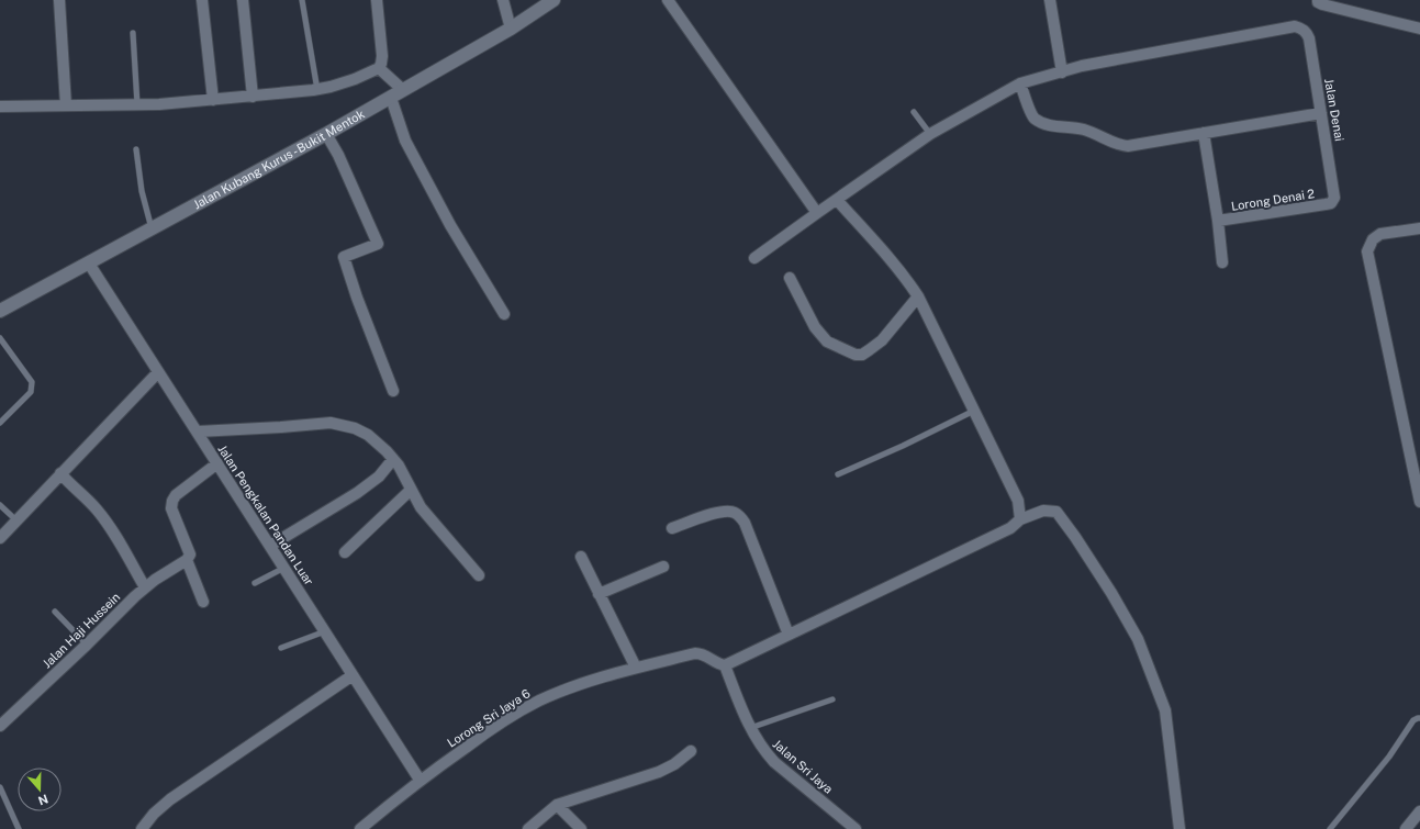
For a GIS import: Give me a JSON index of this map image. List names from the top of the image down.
{
  "streets": {
    "main road": ["Jalan Kubang Kurus - Bukit Mentok"],
    "street": [
      "Jalan Denai",
      "Lorong Denai 2",
      "Jalan Pengkalan Pandan Luar",
      "Jalan Haji Hussein",
      "Lorong Sri Jaya 6",
      "Jalan Sri Jaya"
    ]
  },
  "crossings": [
    ["Jalan Denai", "Lorong Denai 2"],
    ["Jalan Kubang Kurus - Bukit Mentok", "Jalan Pengkalan Pandan Luar"],
    ["Jalan Pengkalan Pandan Luar", "Lorong Sri Jaya 6"],
    ["Lorong Sri Jaya 6", "Jalan Sri Jaya"]
  ],
  "north": "bottom"
}
